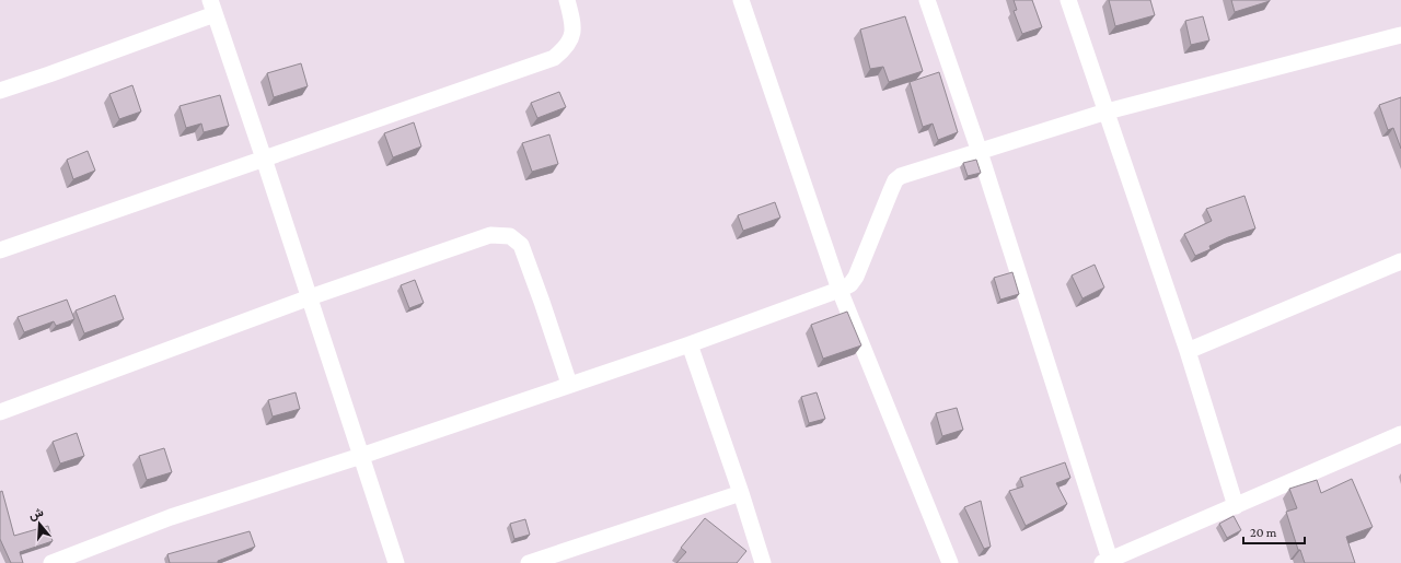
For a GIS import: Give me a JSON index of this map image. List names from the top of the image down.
{
  "scale_bar": "20 m",
  "north": "top"
}
